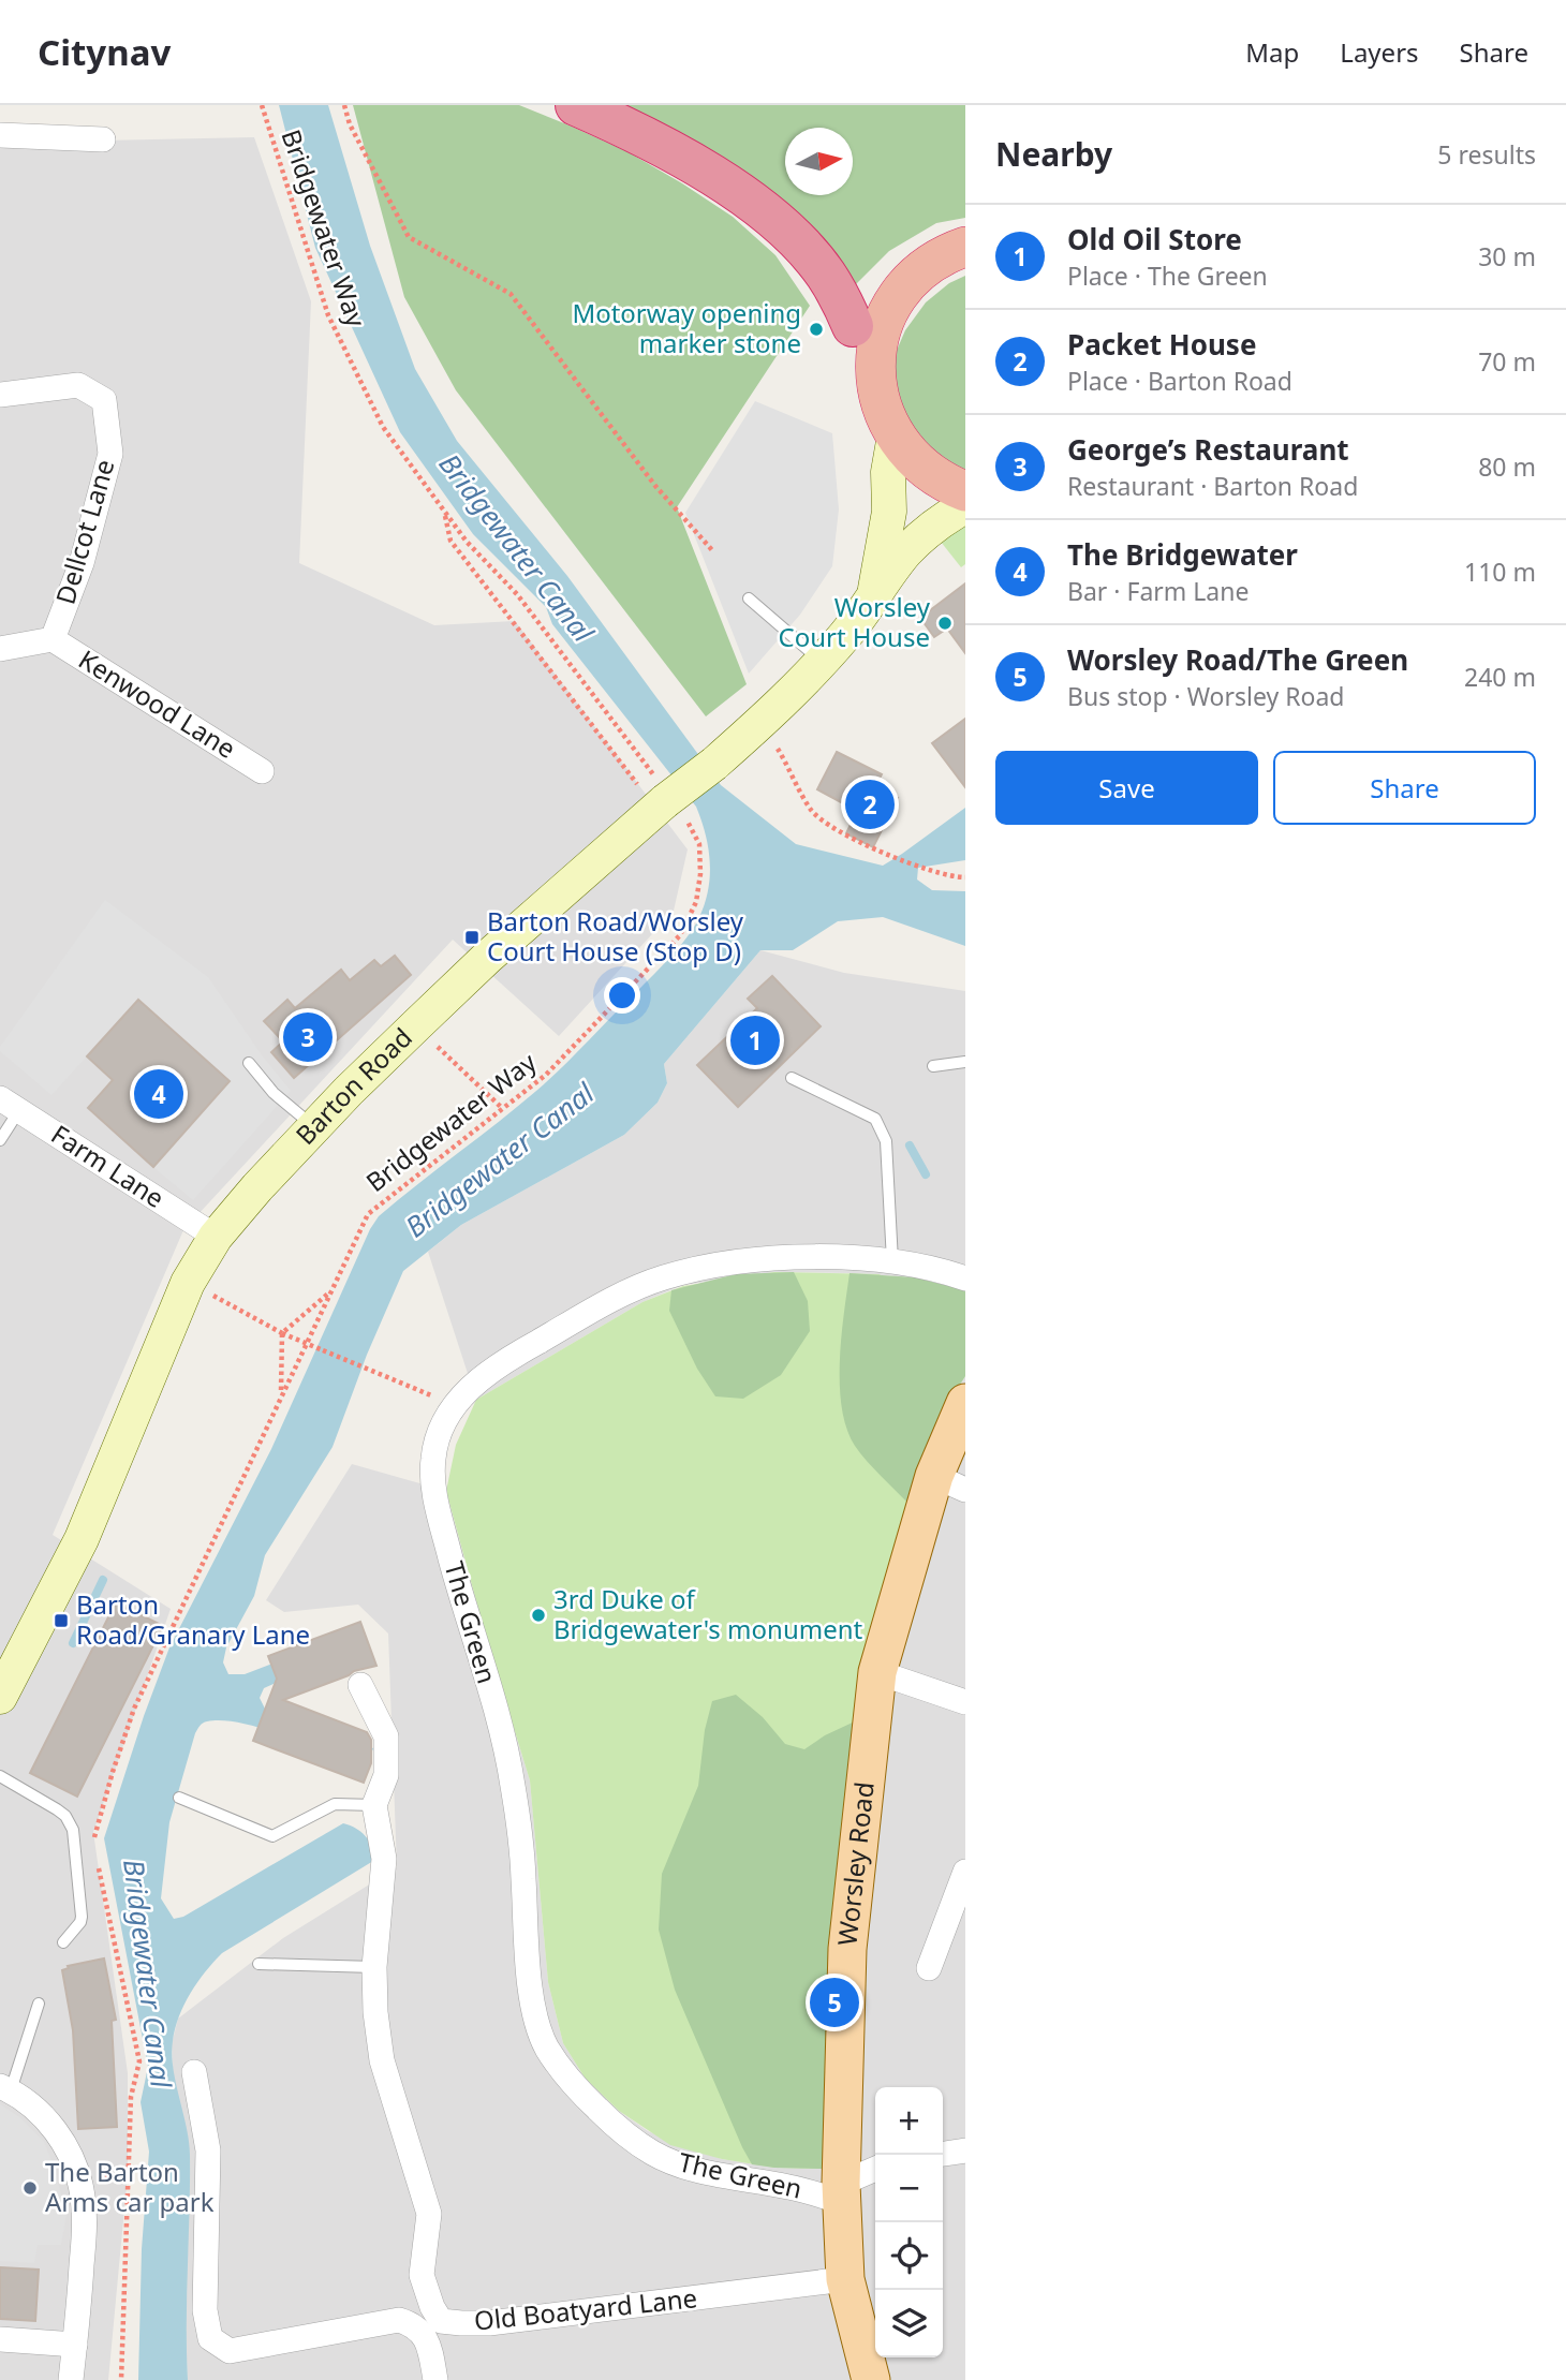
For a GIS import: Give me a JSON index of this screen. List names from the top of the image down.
{
  "streets": {
    "main road": ["Barton Road", "Worsley Road"],
    "street": [
      "Dellcot Lane",
      "Kenwood Lane",
      "Farm Lane",
      "The Green",
      "Old Boatyard Lane"
    ],
    "path": ["Bridgewater Way"]
  },
  "crossings": [
    ["Bridgewater Way", "Barton Road"],
    ["Dellcot Lane", "Kenwood Lane"],
    ["Barton Road", "Farm Lane"],
    ["The Green", "Worsley Road"],
    ["Worsley Road", "Old Boatyard Lane"]
  ],
  "water": ["Bridgewater Canal"],
  "places": {
    "other": [
      "Motorway opening marker stone",
      "Worsley Court House",
      "3rd Duke of Bridgewater's monument",
      "The Barton Arms car park"
    ],
    "transit": ["Barton Road/Worsley Court House (Stop D)", "Barton Road/Granary Lane"]
  },
  "north": "right",
  "page": {
    "header": "Citynav",
    "nav": ["Map", "Layers", "Share"],
    "heading": ["Nearby", "5 results"],
    "list": [
      {
        "mark": "1",
        "name": "Old Oil Store",
        "note": "Place · The Green",
        "value": "30 m"
      },
      {
        "mark": "2",
        "name": "Packet House",
        "note": "Place · Barton Road",
        "value": "70 m"
      },
      {
        "mark": "3",
        "name": "George’s Restaurant",
        "note": "Restaurant · Barton Road",
        "value": "80 m"
      },
      {
        "mark": "4",
        "name": "The Bridgewater",
        "note": "Bar · Farm Lane",
        "value": "110 m"
      },
      {
        "mark": "5",
        "name": "Worsley Road/The Green",
        "note": "Bus stop · Worsley Road",
        "value": "240 m"
      }
    ],
    "buttons": ["Save", "Share"],
    "pins": [
      "2",
      "3",
      "1",
      "4",
      "5"
    ],
    "map_buttons": ["+", "−"]
  }
}
